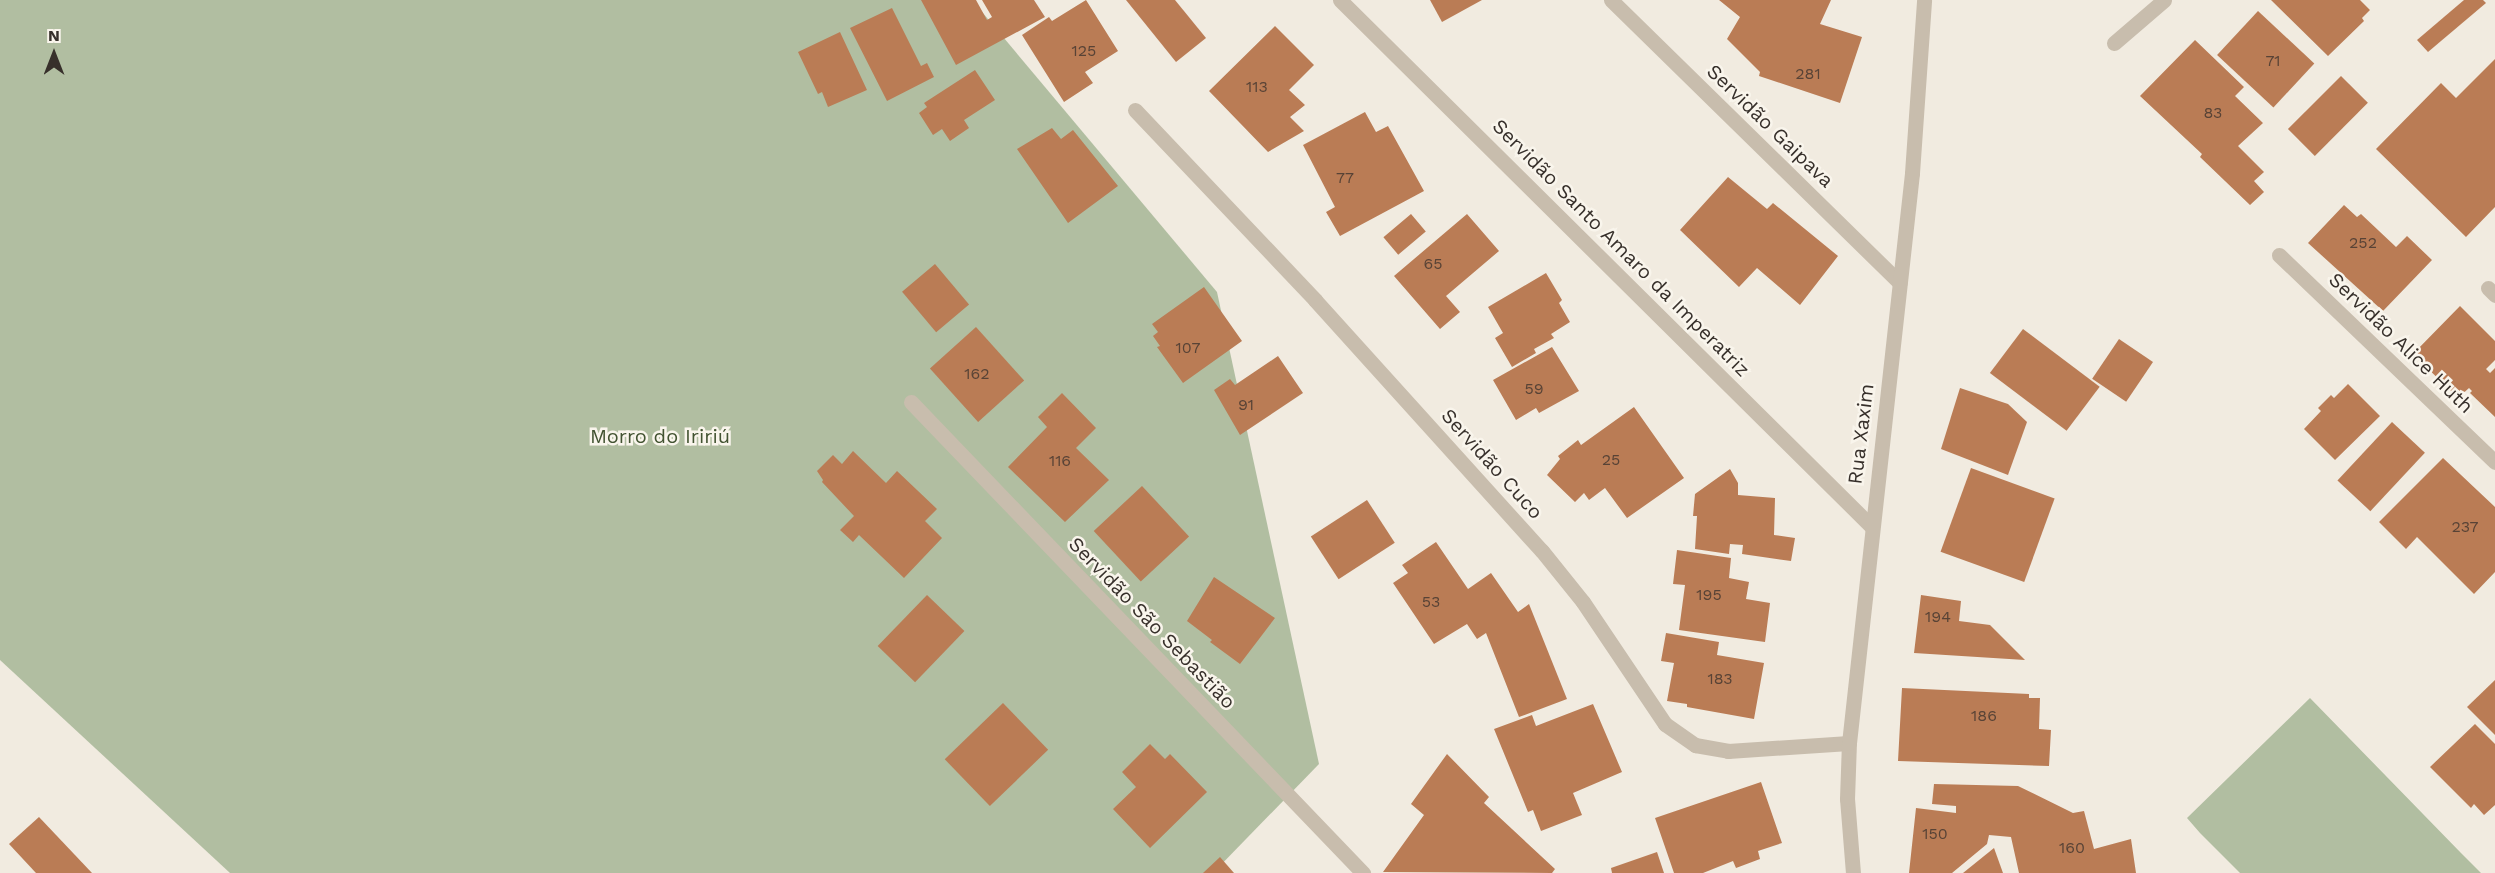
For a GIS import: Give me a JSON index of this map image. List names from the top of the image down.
{
  "streets": {
    "street": [
      "Servidão Gaipava",
      "Servidão Santo Amaro da Imperatriz",
      "Servidão Alice Huth",
      "Rua Xaxim",
      "Servidão Cuco",
      "Servidão São Sebastião"
    ]
  },
  "crossings": [
    ["Servidão Gaipava", "Rua Xaxim"],
    ["Servidão Santo Amaro da Imperatriz", "Rua Xaxim"],
    ["Rua Xaxim", "Servidão Cuco"]
  ],
  "parks": ["Morro do Iririú"],
  "house_numbers": [
    "125",
    "71",
    "281",
    "113",
    "83",
    "77",
    "252",
    "65",
    "107",
    "162",
    "59",
    "91",
    "25",
    "116",
    "237",
    "195",
    "53",
    "194",
    "183",
    "186",
    "150",
    "160"
  ],
  "north": "top"
}
